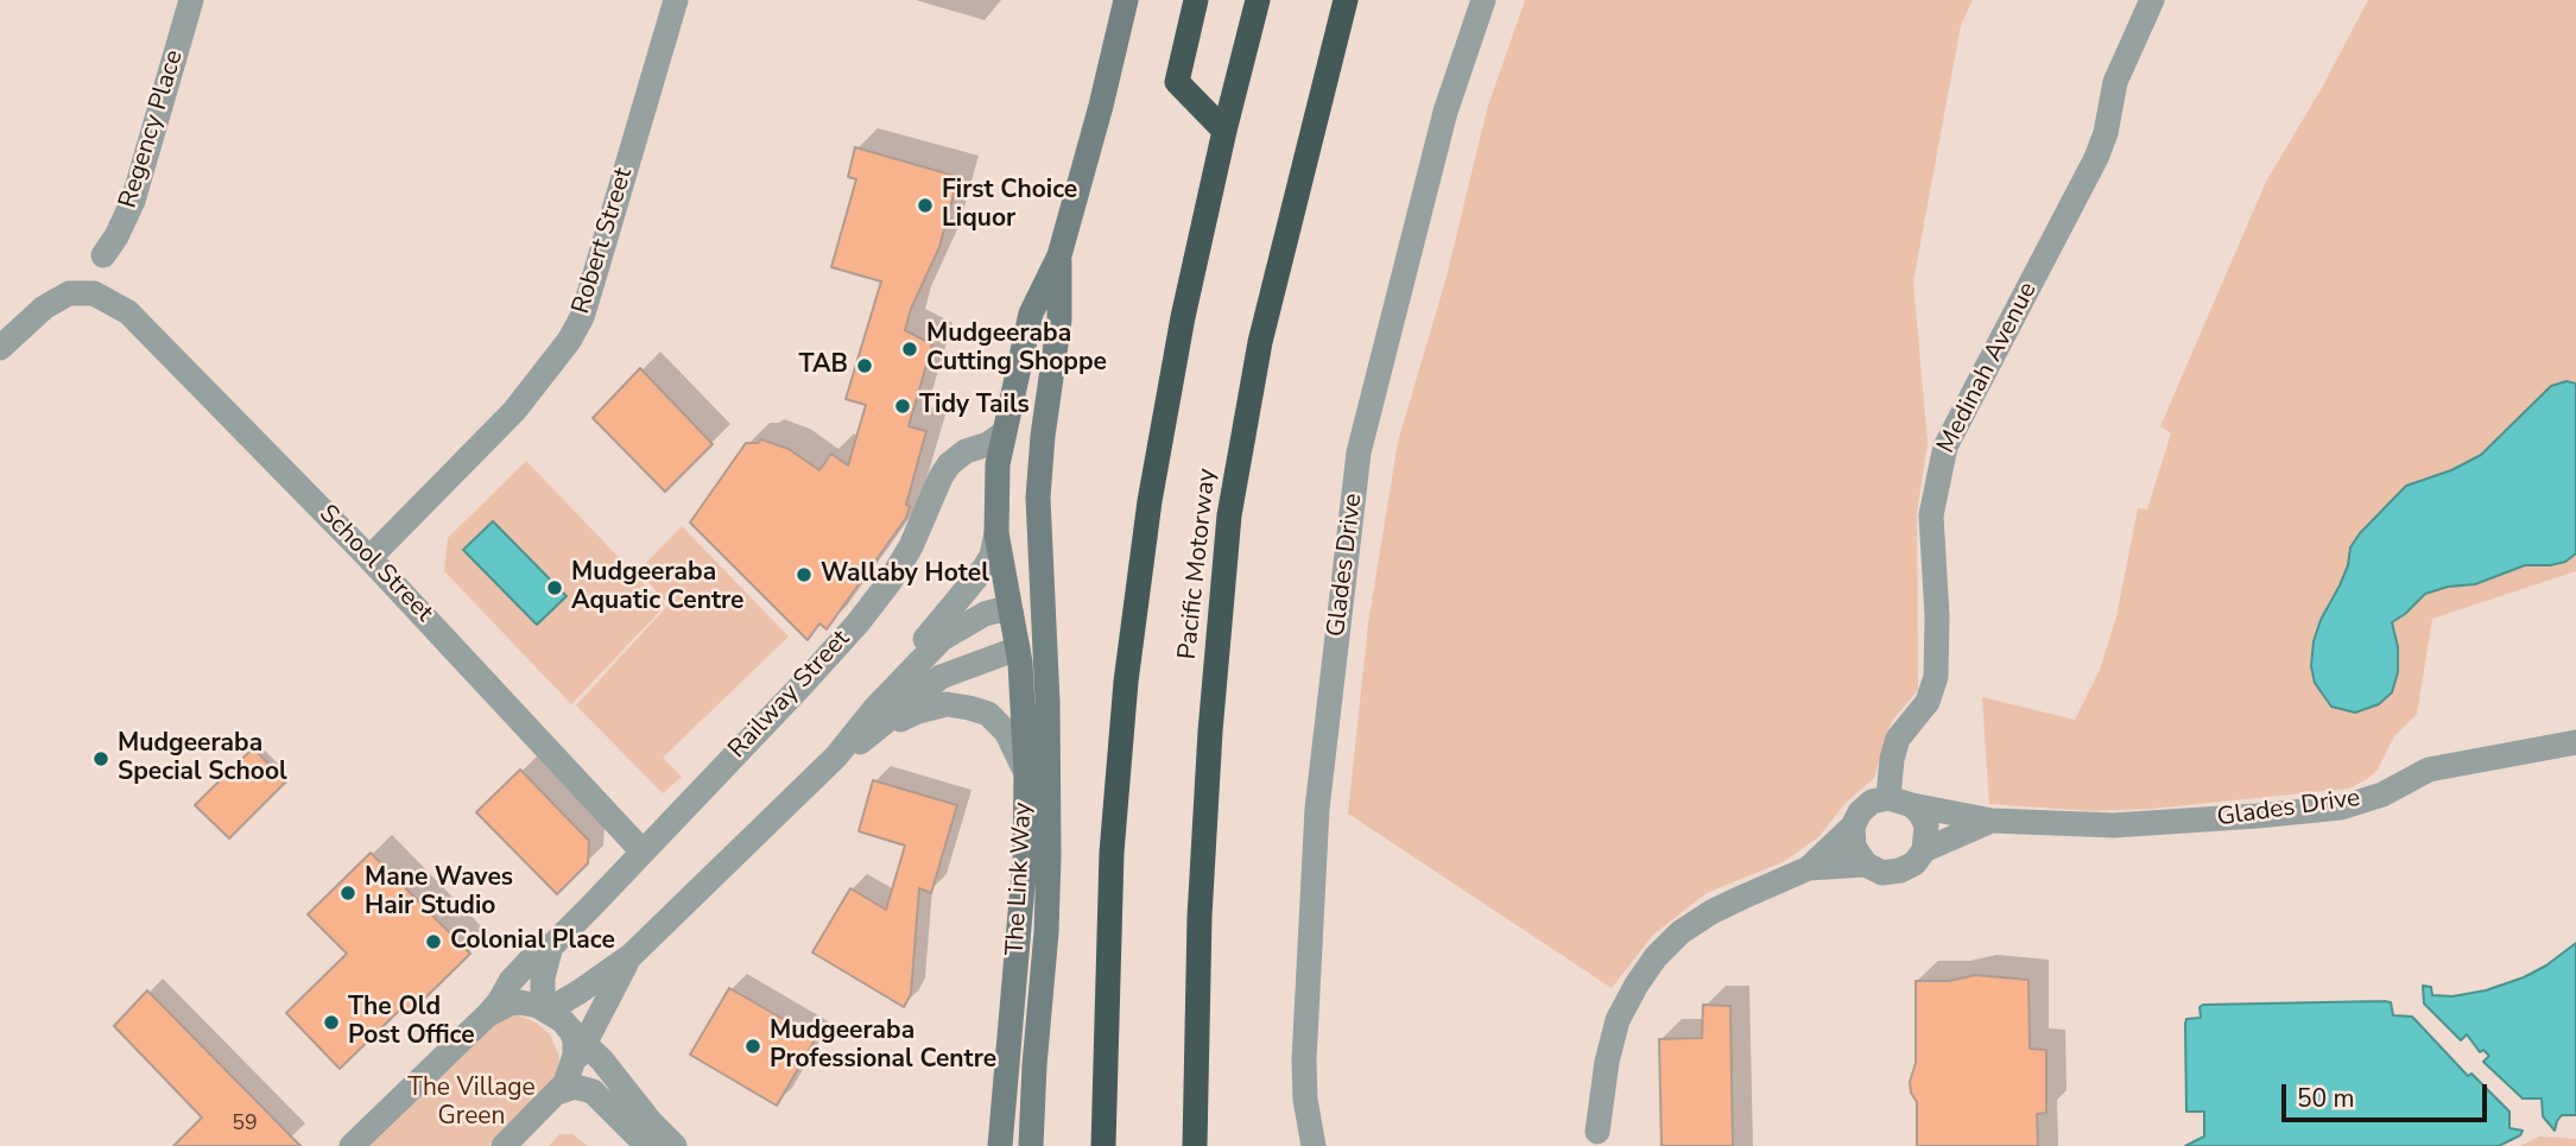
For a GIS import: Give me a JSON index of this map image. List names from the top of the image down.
{
  "streets": {
    "highway": ["Pacific Motorway"],
    "main road": ["The Link Way"],
    "street": [
      "Regency Place",
      "Robert Street",
      "Medinah Avenue",
      "School Street",
      "Glades Drive",
      "Railway Street"
    ]
  },
  "crossings": [
    ["Robert Street", "School Street"],
    ["Medinah Avenue", "Glades Drive"],
    ["School Street", "Railway Street"]
  ],
  "parks": ["The Village Green"],
  "places": [
    "First Choice Liquor",
    "Mudgeeraba Cutting Shoppe",
    "TAB",
    "Tidy Tails",
    "Wallaby Hotel",
    "Mudgeeraba Aquatic Centre",
    "Mudgeeraba Special School",
    "Mane Waves Hair Studio",
    "Colonial Place",
    "The Old Post Office",
    "Mudgeeraba Professional Centre"
  ],
  "house_numbers": ["59"],
  "scale_bar": "50 m"
}
